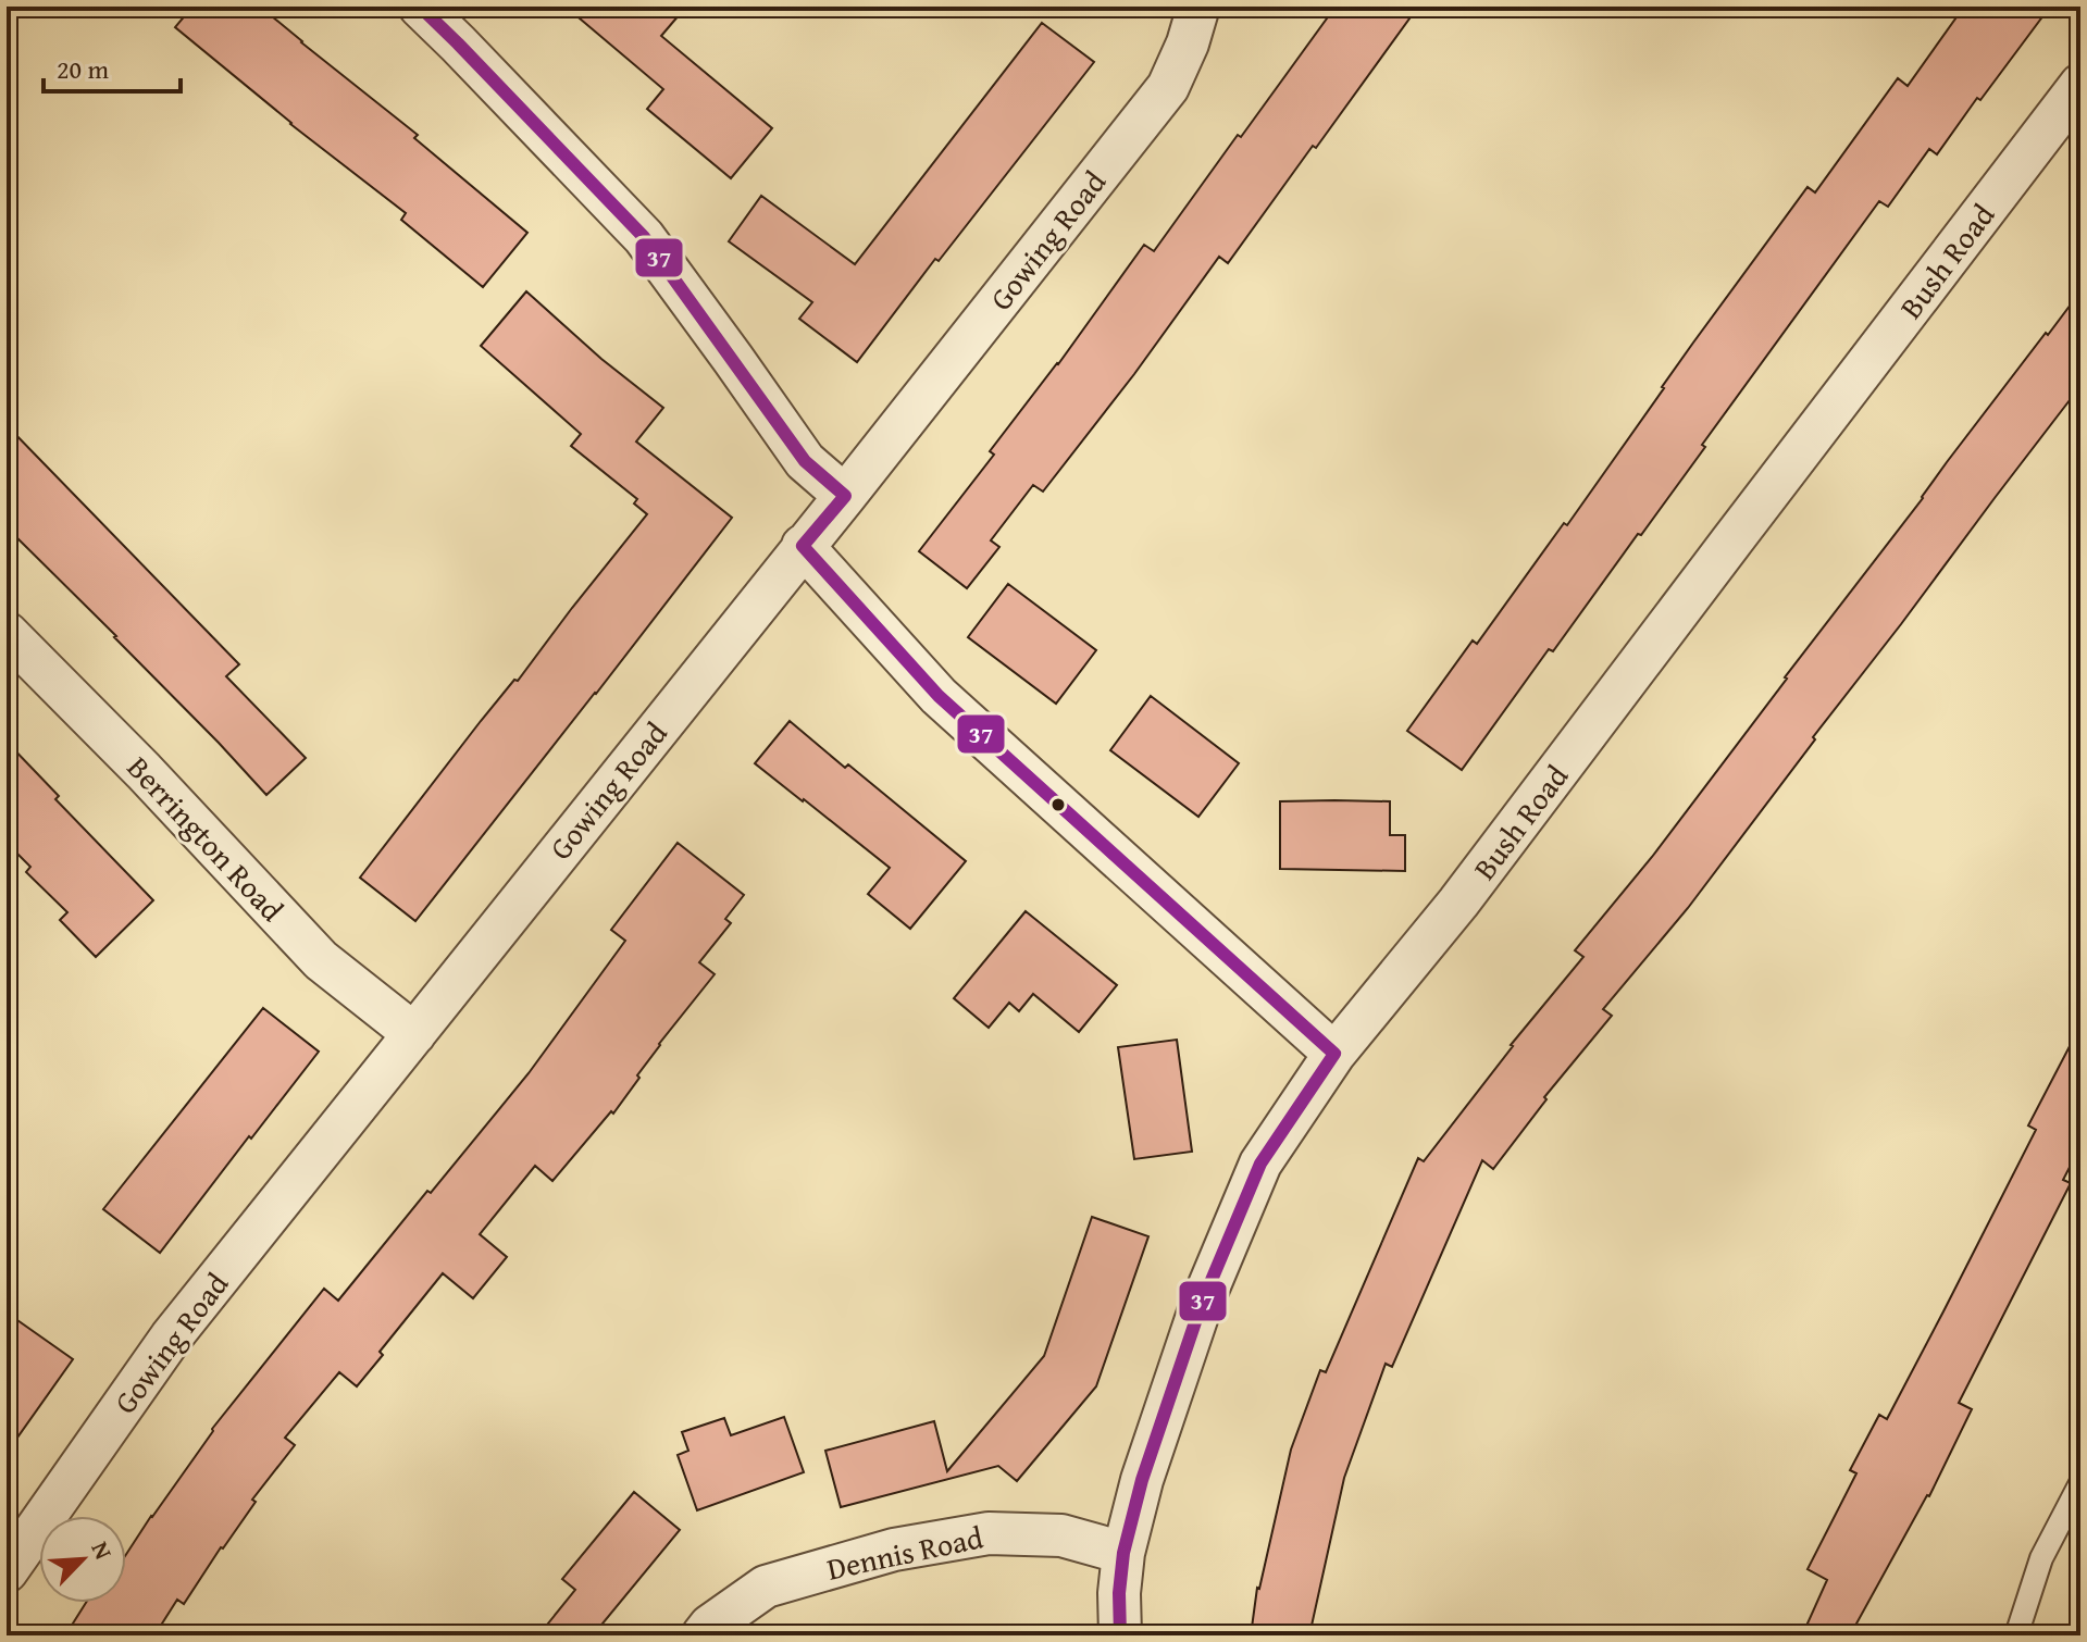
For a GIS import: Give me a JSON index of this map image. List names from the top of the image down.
{
  "streets": {
    "street": [
      "Gowing Road",
      "Bush Road",
      "Berrington Road",
      "Dennis Road"
    ]
  },
  "crossings": [
    ["Gowing Road", "Berrington Road"],
    ["Bush Road", "Dennis Road"]
  ],
  "lines": ["transit line 37"],
  "scale_bar": "20 m",
  "north": "top right"
}
